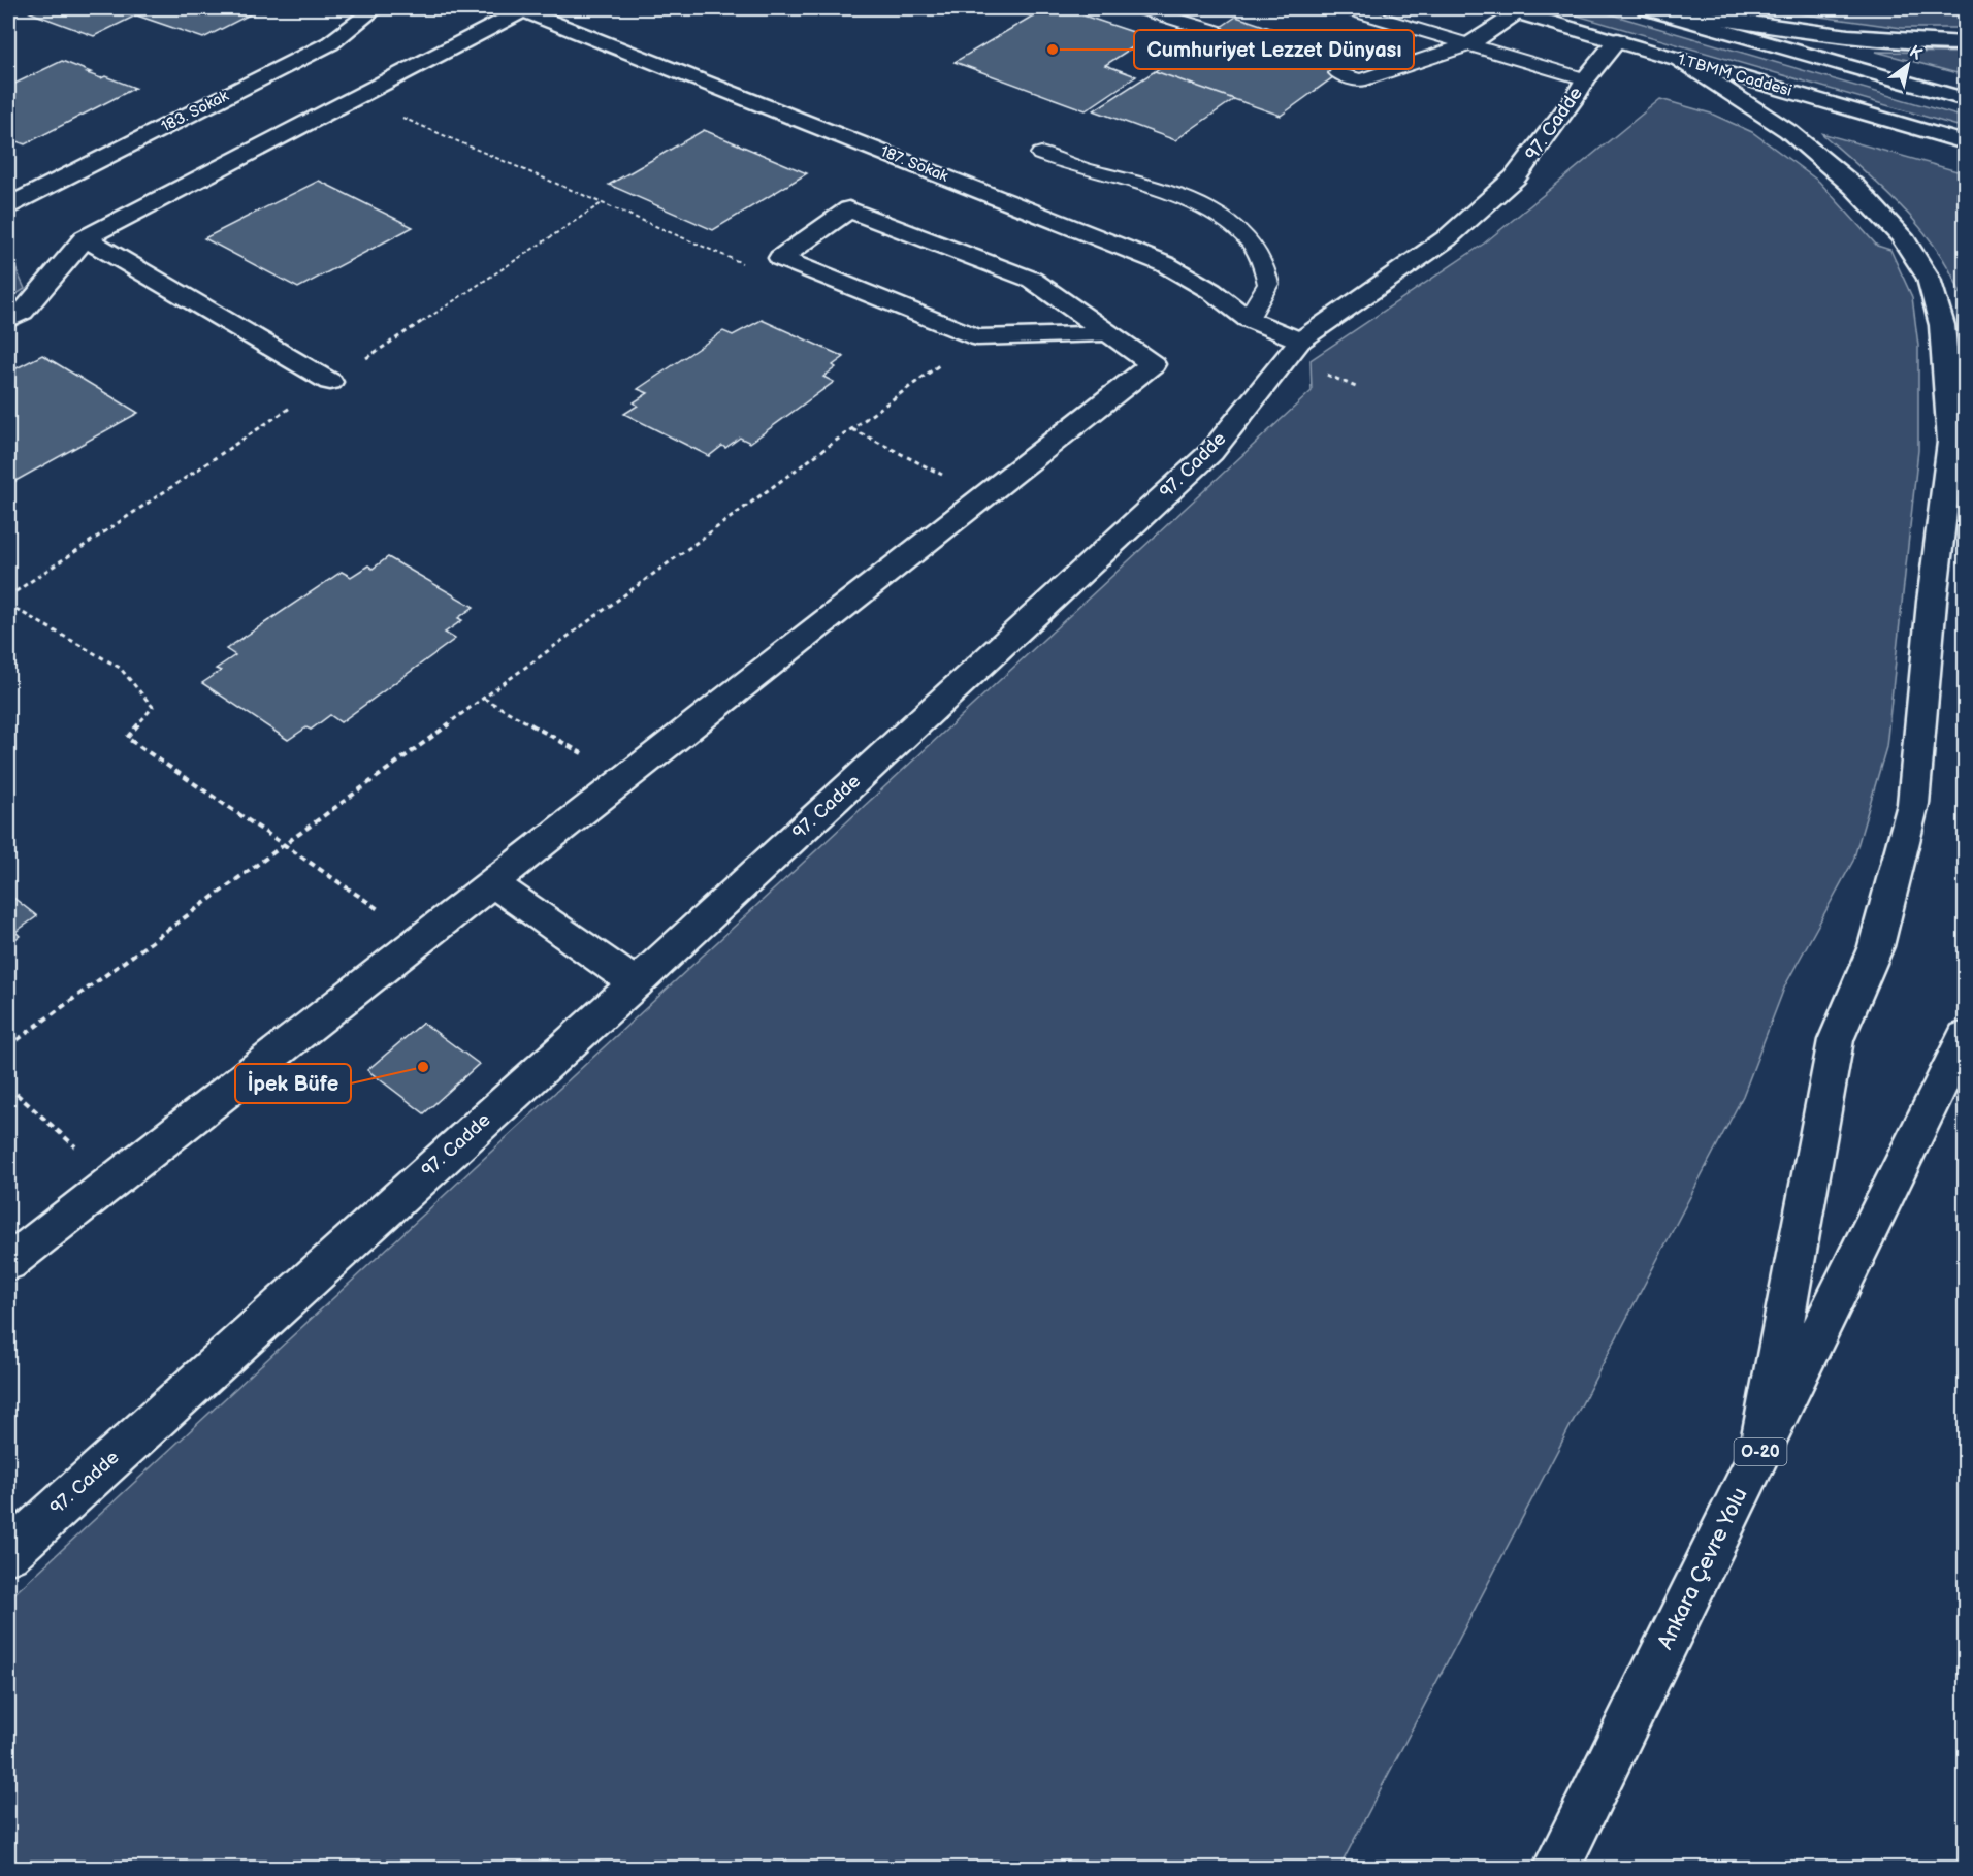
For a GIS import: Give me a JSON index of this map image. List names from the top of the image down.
{
  "streets": {
    "main road": [
      "1.TBMM Caddesi",
      "183. Sokak",
      "97. Cadde",
      "187. Sokak",
      "O-20",
      "Ankara Çevre Yolu"
    ]
  },
  "crossings": [
    ["1.TBMM Caddesi", "97. Cadde"],
    ["97. Cadde", "187. Sokak"]
  ],
  "places": ["Cumhuriyet Lezzet Dünyası", "İpek Büfe"],
  "north": "top right"
}
